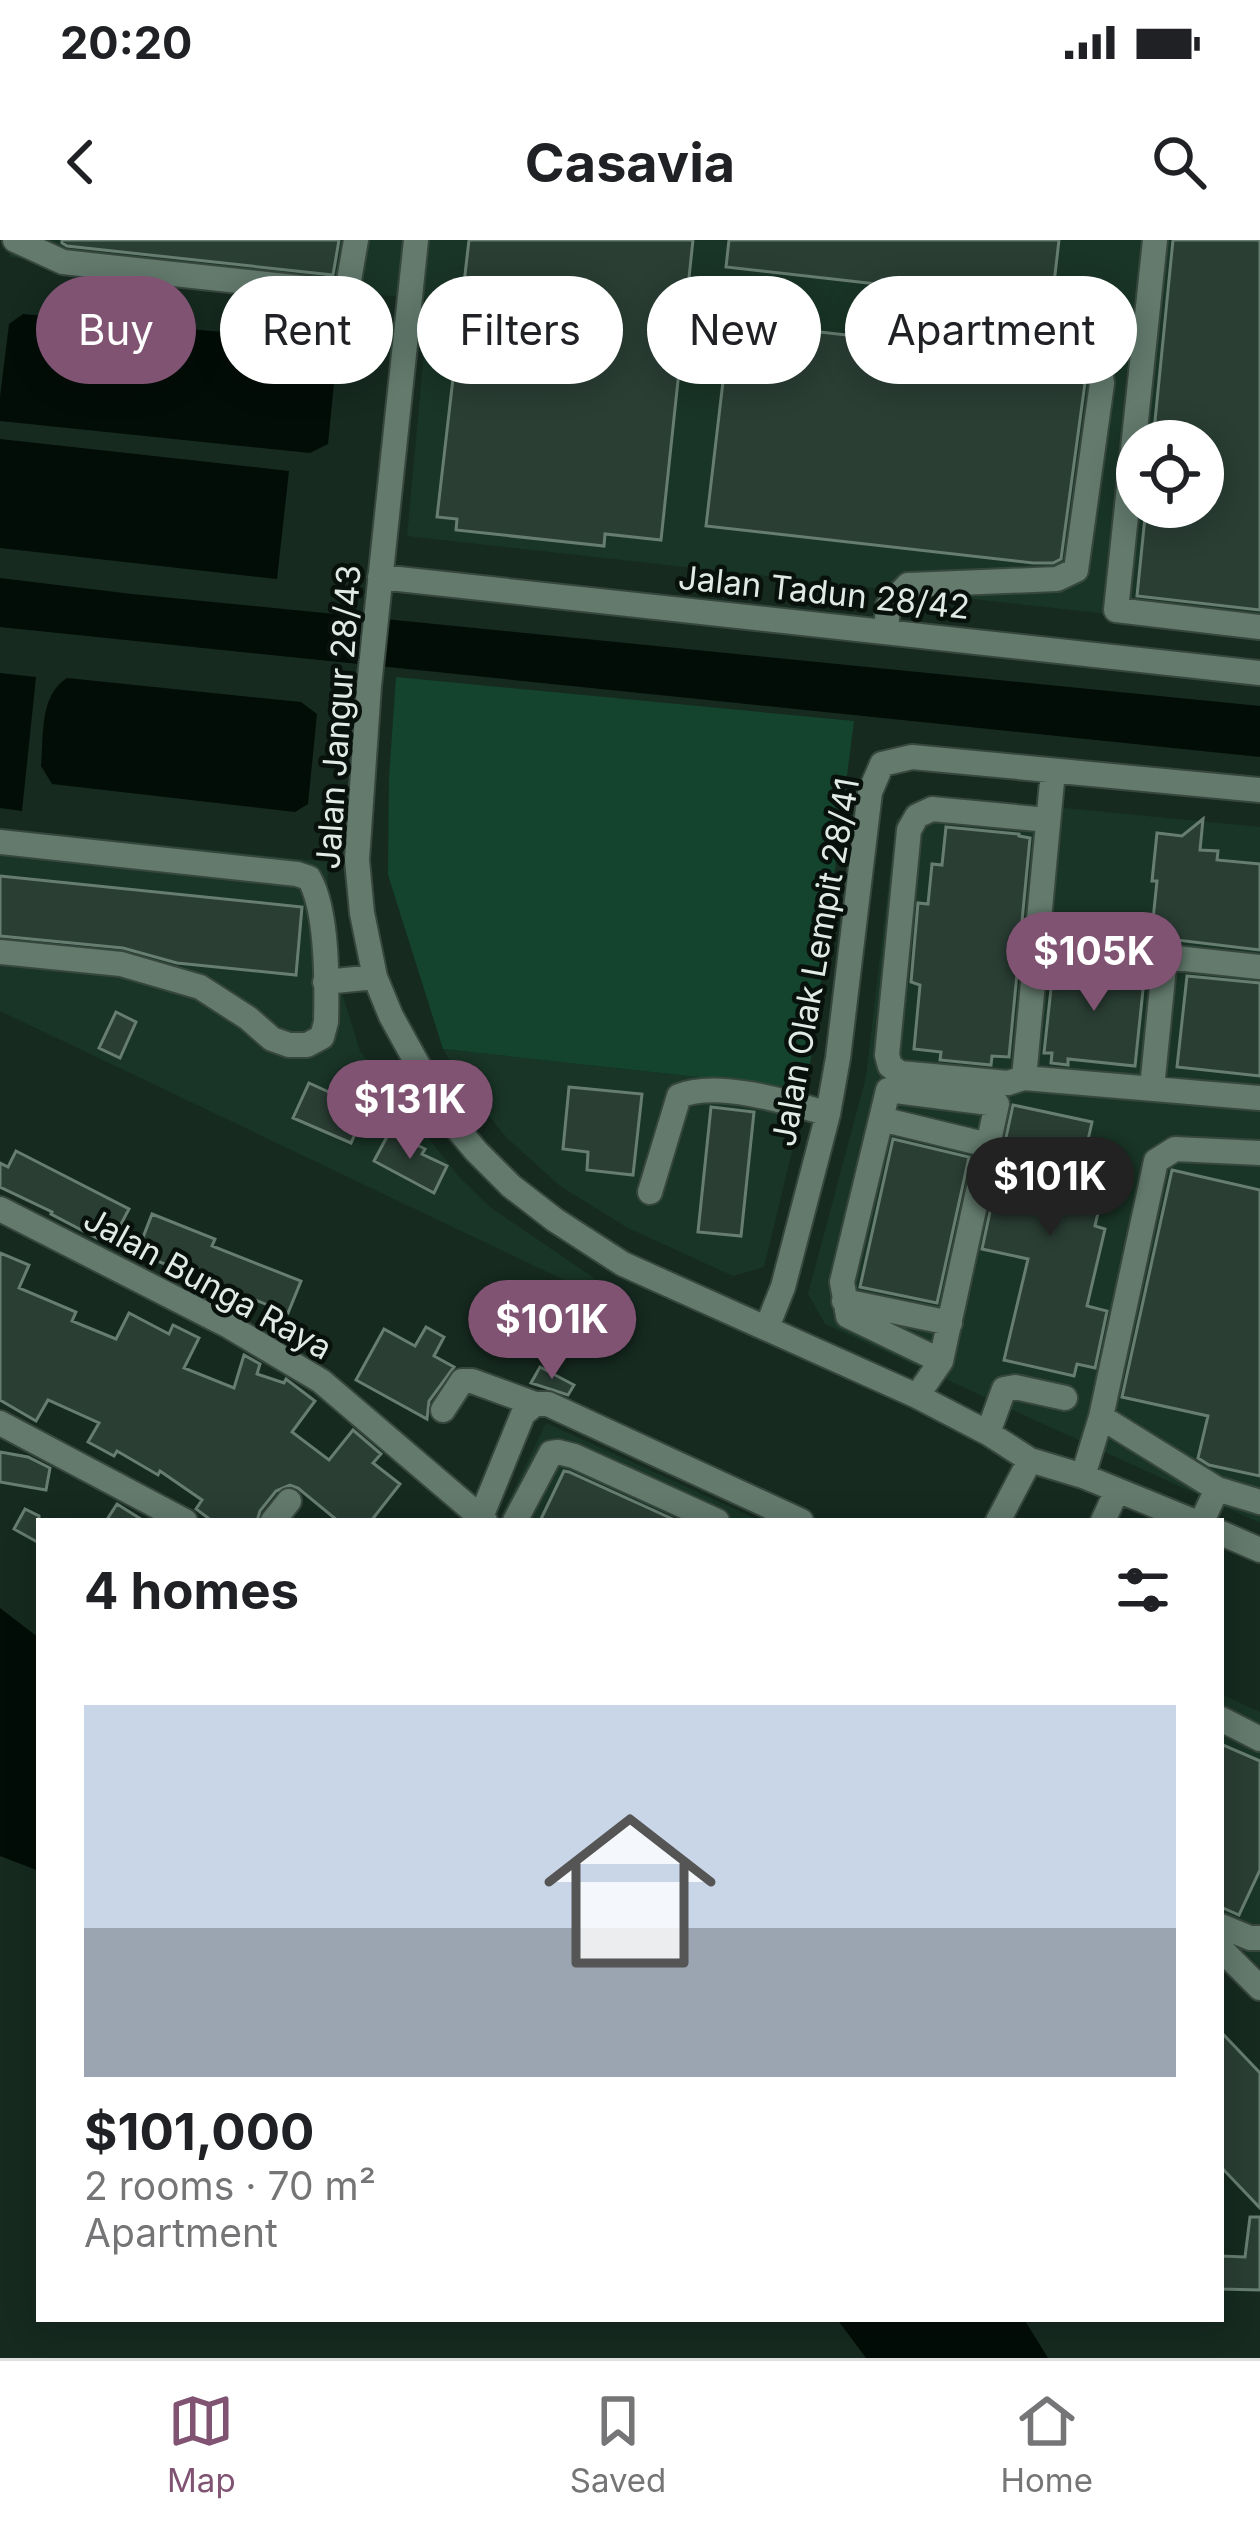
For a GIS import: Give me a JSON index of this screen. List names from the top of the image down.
{
  "streets": {
    "street": [
      "Jalan Tadun 28/42",
      "Jalan Jangur 28/43",
      "Jalan Olak Lempit 28/41",
      "Jalan Bunga Raya"
    ]
  },
  "crossings": [
    ["Jalan Tadun 28/42", "Jalan Jangur 28/43"],
    ["Jalan Jangur 28/43", "Jalan Olak Lempit 28/41"]
  ],
  "page": {
    "status": "20:20",
    "header": "Casavia",
    "chip": [
      "Buy",
      "Rent",
      "Filters",
      "New",
      "Apartment"
    ],
    "price": [
      "$105K",
      "$131K",
      "$101K",
      "$101K"
    ],
    "heading": "4 homes",
    "list": [
      {
        "name": "$101,000",
        "note": "2 rooms · 70 m² · Apartment"
      }
    ],
    "tabs": ["Map", "Saved", "Home"]
  }
}
